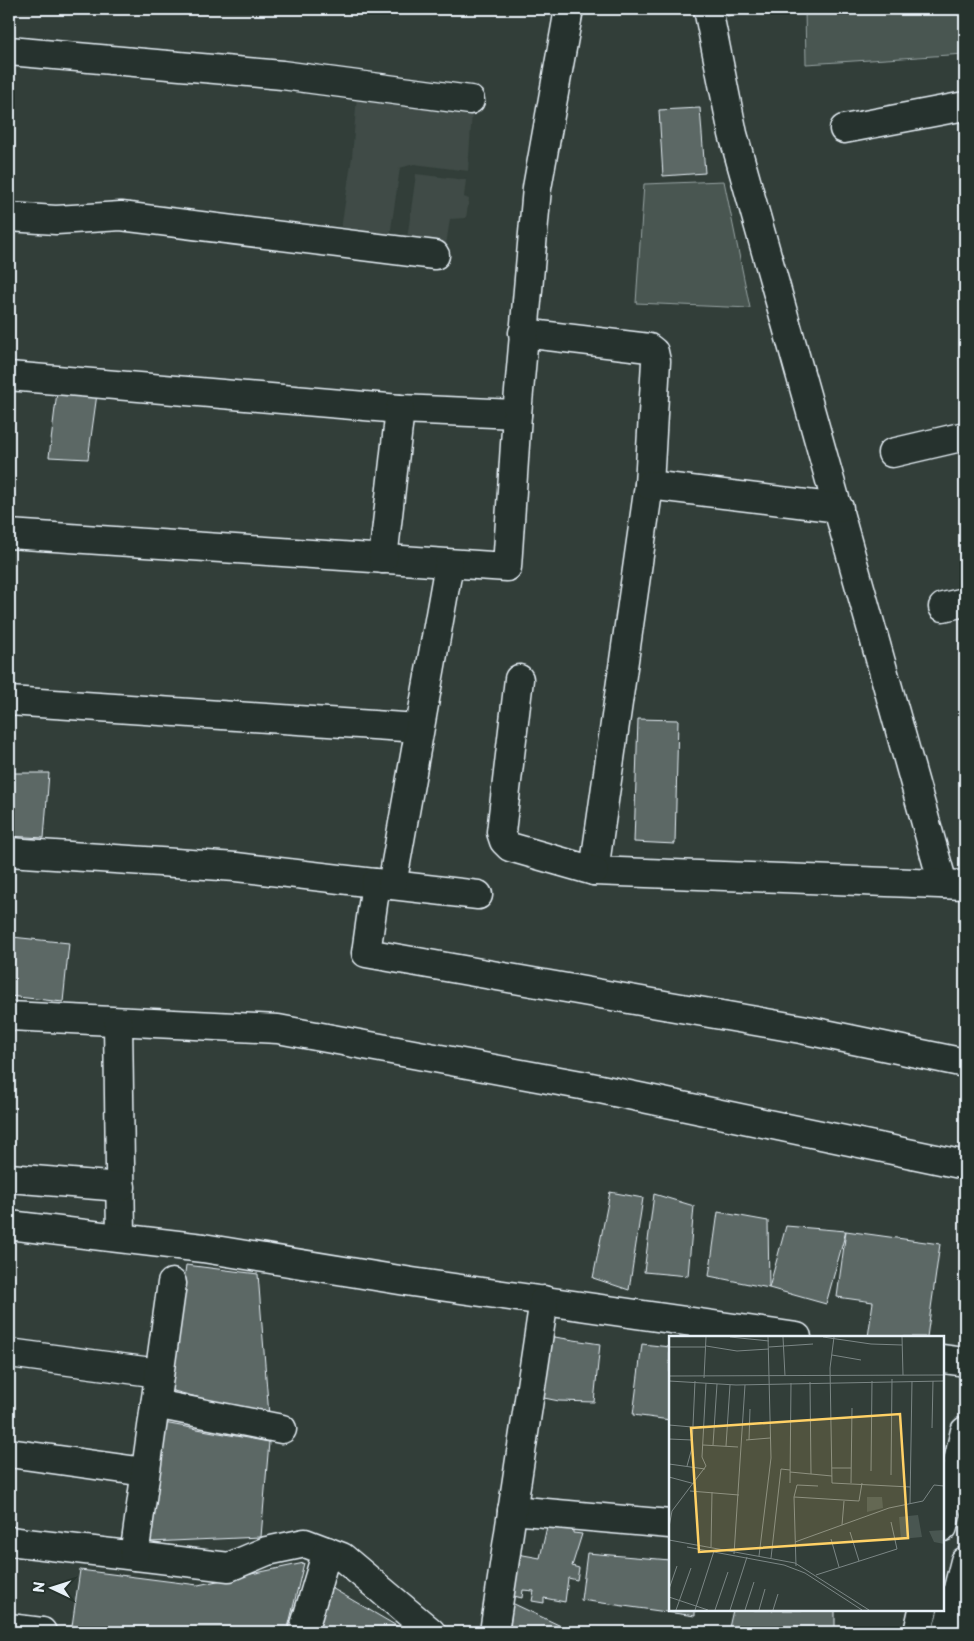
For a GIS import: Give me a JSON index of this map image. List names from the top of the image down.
{
  "north": "left"
}
